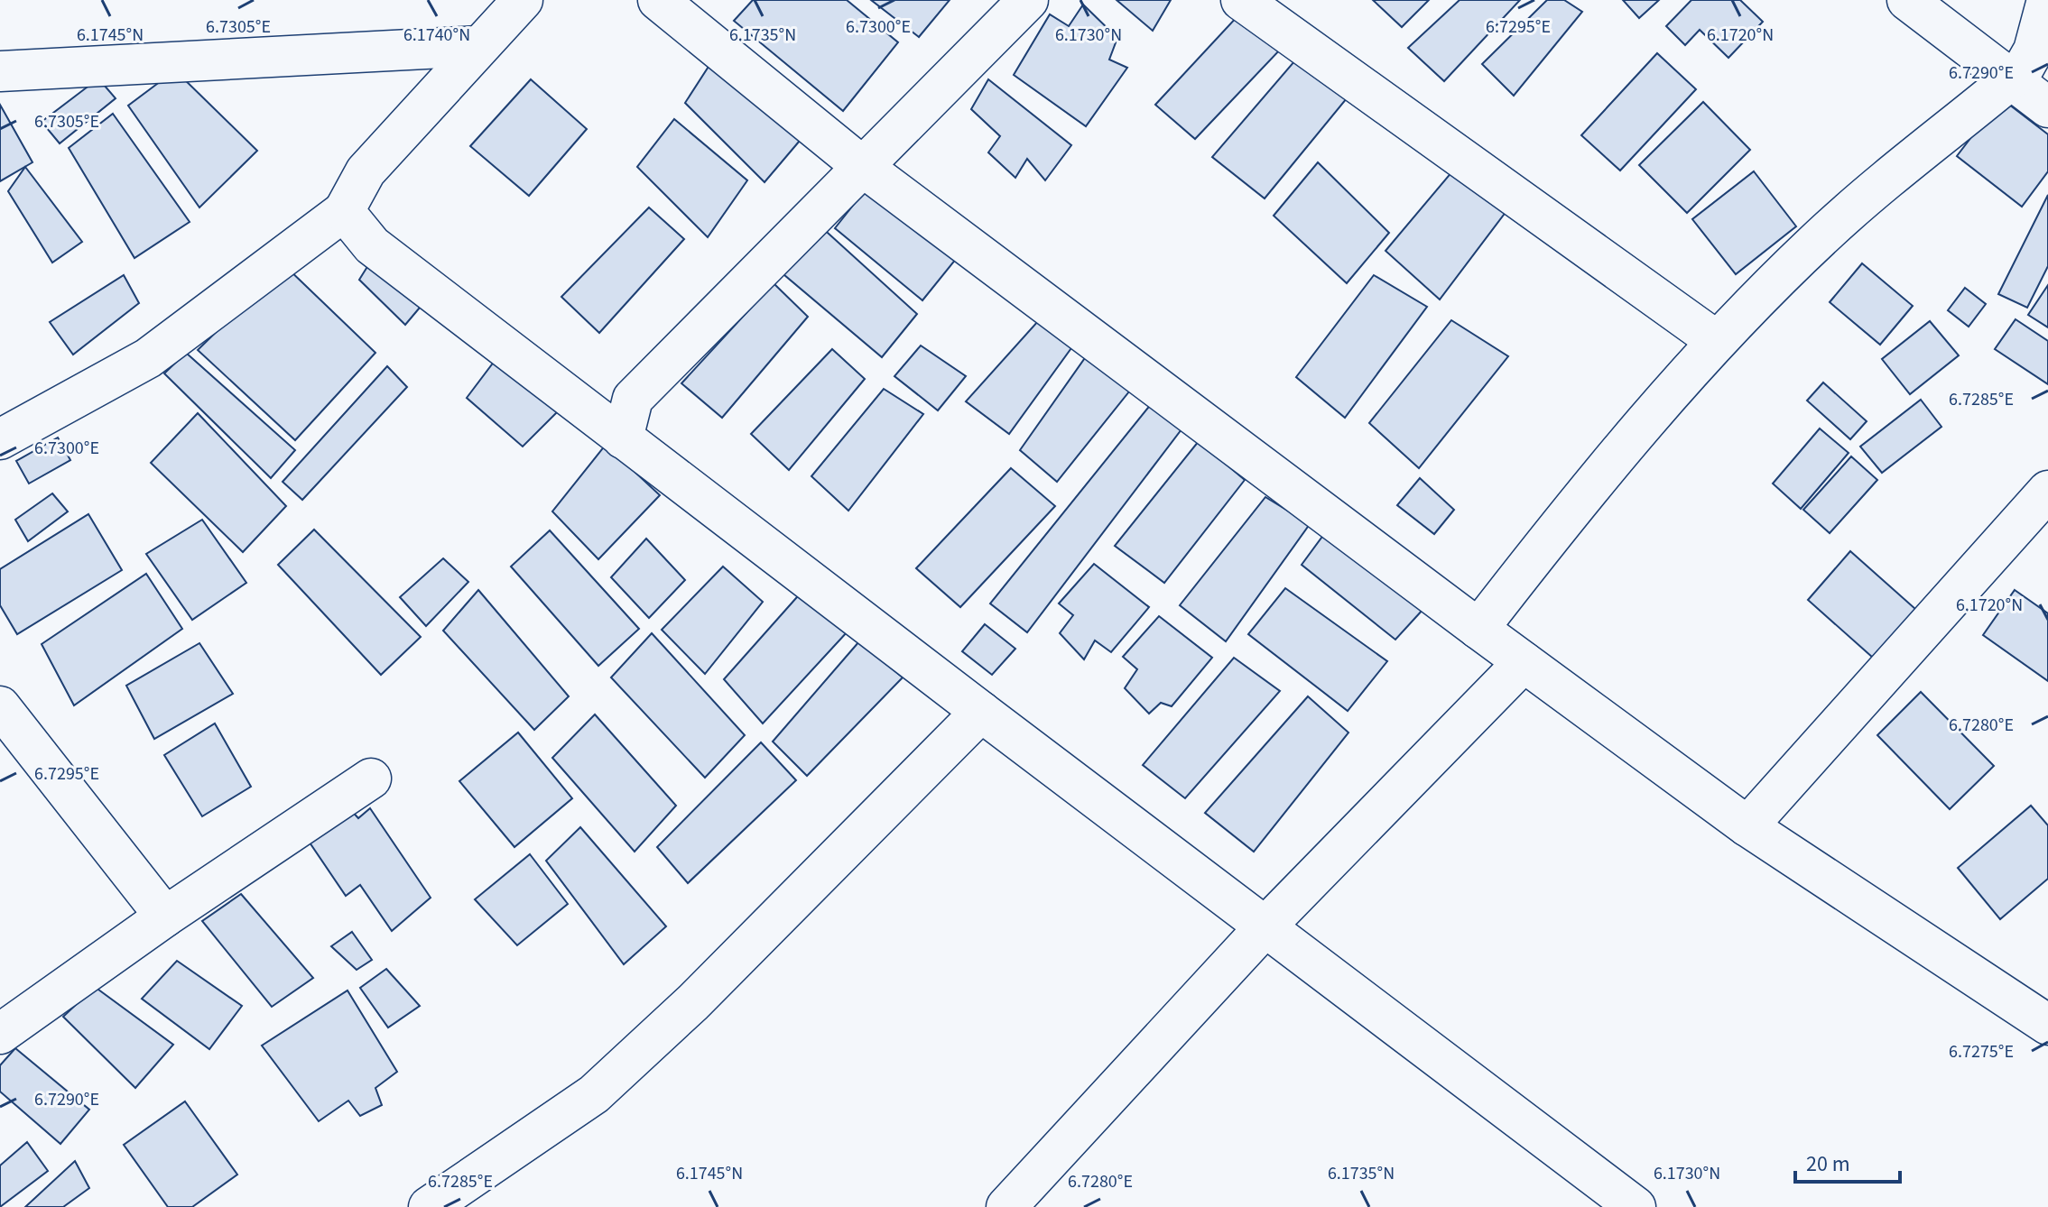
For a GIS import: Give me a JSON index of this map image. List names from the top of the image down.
{
  "scale_bar": "20 m",
  "coordinates": [
    "6.7305°E",
    "6.7300°E",
    "6.7295°E",
    "6.1745°N",
    "6.1740°N",
    "6.1735°N",
    "6.1730°N",
    "6.1720°N",
    "6.7290°E",
    "6.7285°E",
    "6.7280°E",
    "6.7275°E"
  ]
}
